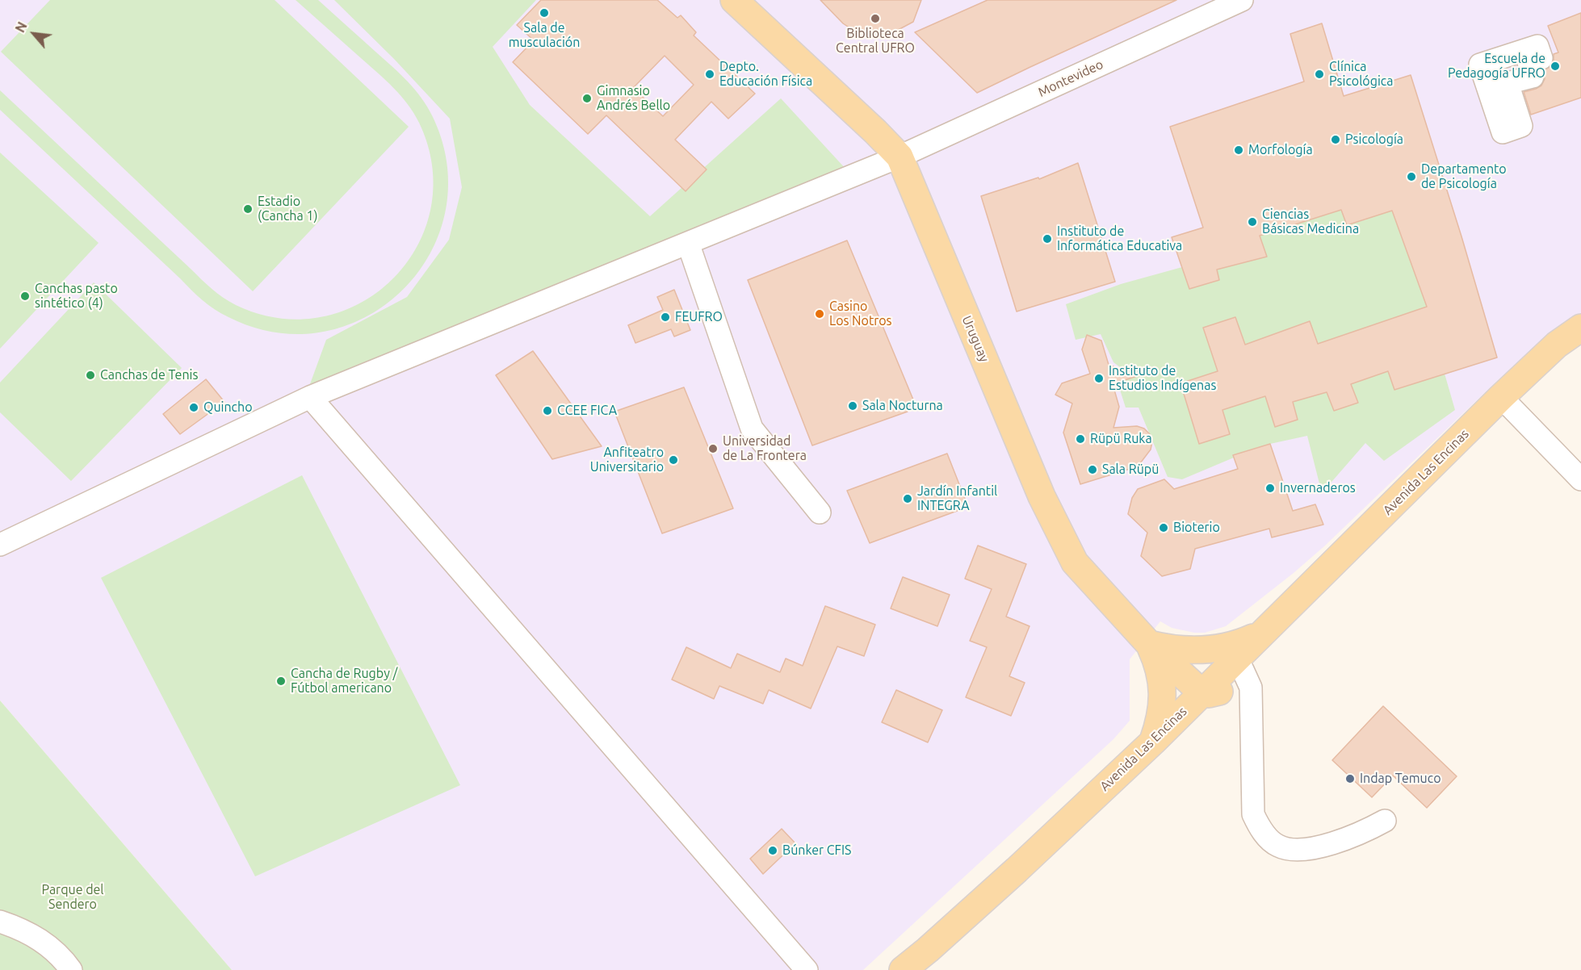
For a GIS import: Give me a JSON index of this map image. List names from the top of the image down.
{
  "streets": {
    "main road": ["Uruguay", "Avenida Las Encinas"],
    "street": ["Montevideo"]
  },
  "crossings": [
    ["Montevideo", "Uruguay"],
    ["Uruguay", "Avenida Las Encinas"]
  ],
  "parks": ["Parque del Sendero"],
  "places": [
    "Sala de musculación",
    "Biblioteca Central UFRO",
    "Escuela de Pedagogía UFRO",
    "Depto. Educación Física",
    "Clínica Psicológica",
    "Gimnasio Andrés Bello",
    "Psicología",
    "Morfología",
    "Departamento de Psicología",
    "Estadio (Cancha 1)",
    "Ciencias Básicas Medicina",
    "Instituto de Informática Educativa",
    "Canchas pasto sintético (4)",
    "Casino Los Notros",
    "FEUFRO",
    "Canchas de Tenis",
    "Instituto de Estudios Indígenas",
    "Sala Nocturna",
    "Quincho",
    "CCEE FICA",
    "Rüpü Ruka",
    "Universidad de La Frontera",
    "Anfiteatro Universitario",
    "Sala Rüpü",
    "Invernaderos",
    "Jardín Infantil INTEGRA",
    "Bioterio",
    "Cancha de Rugby / Fútbol americano",
    "Indap Temuco",
    "Búnker CFIS"
  ],
  "north": "top left"
}
